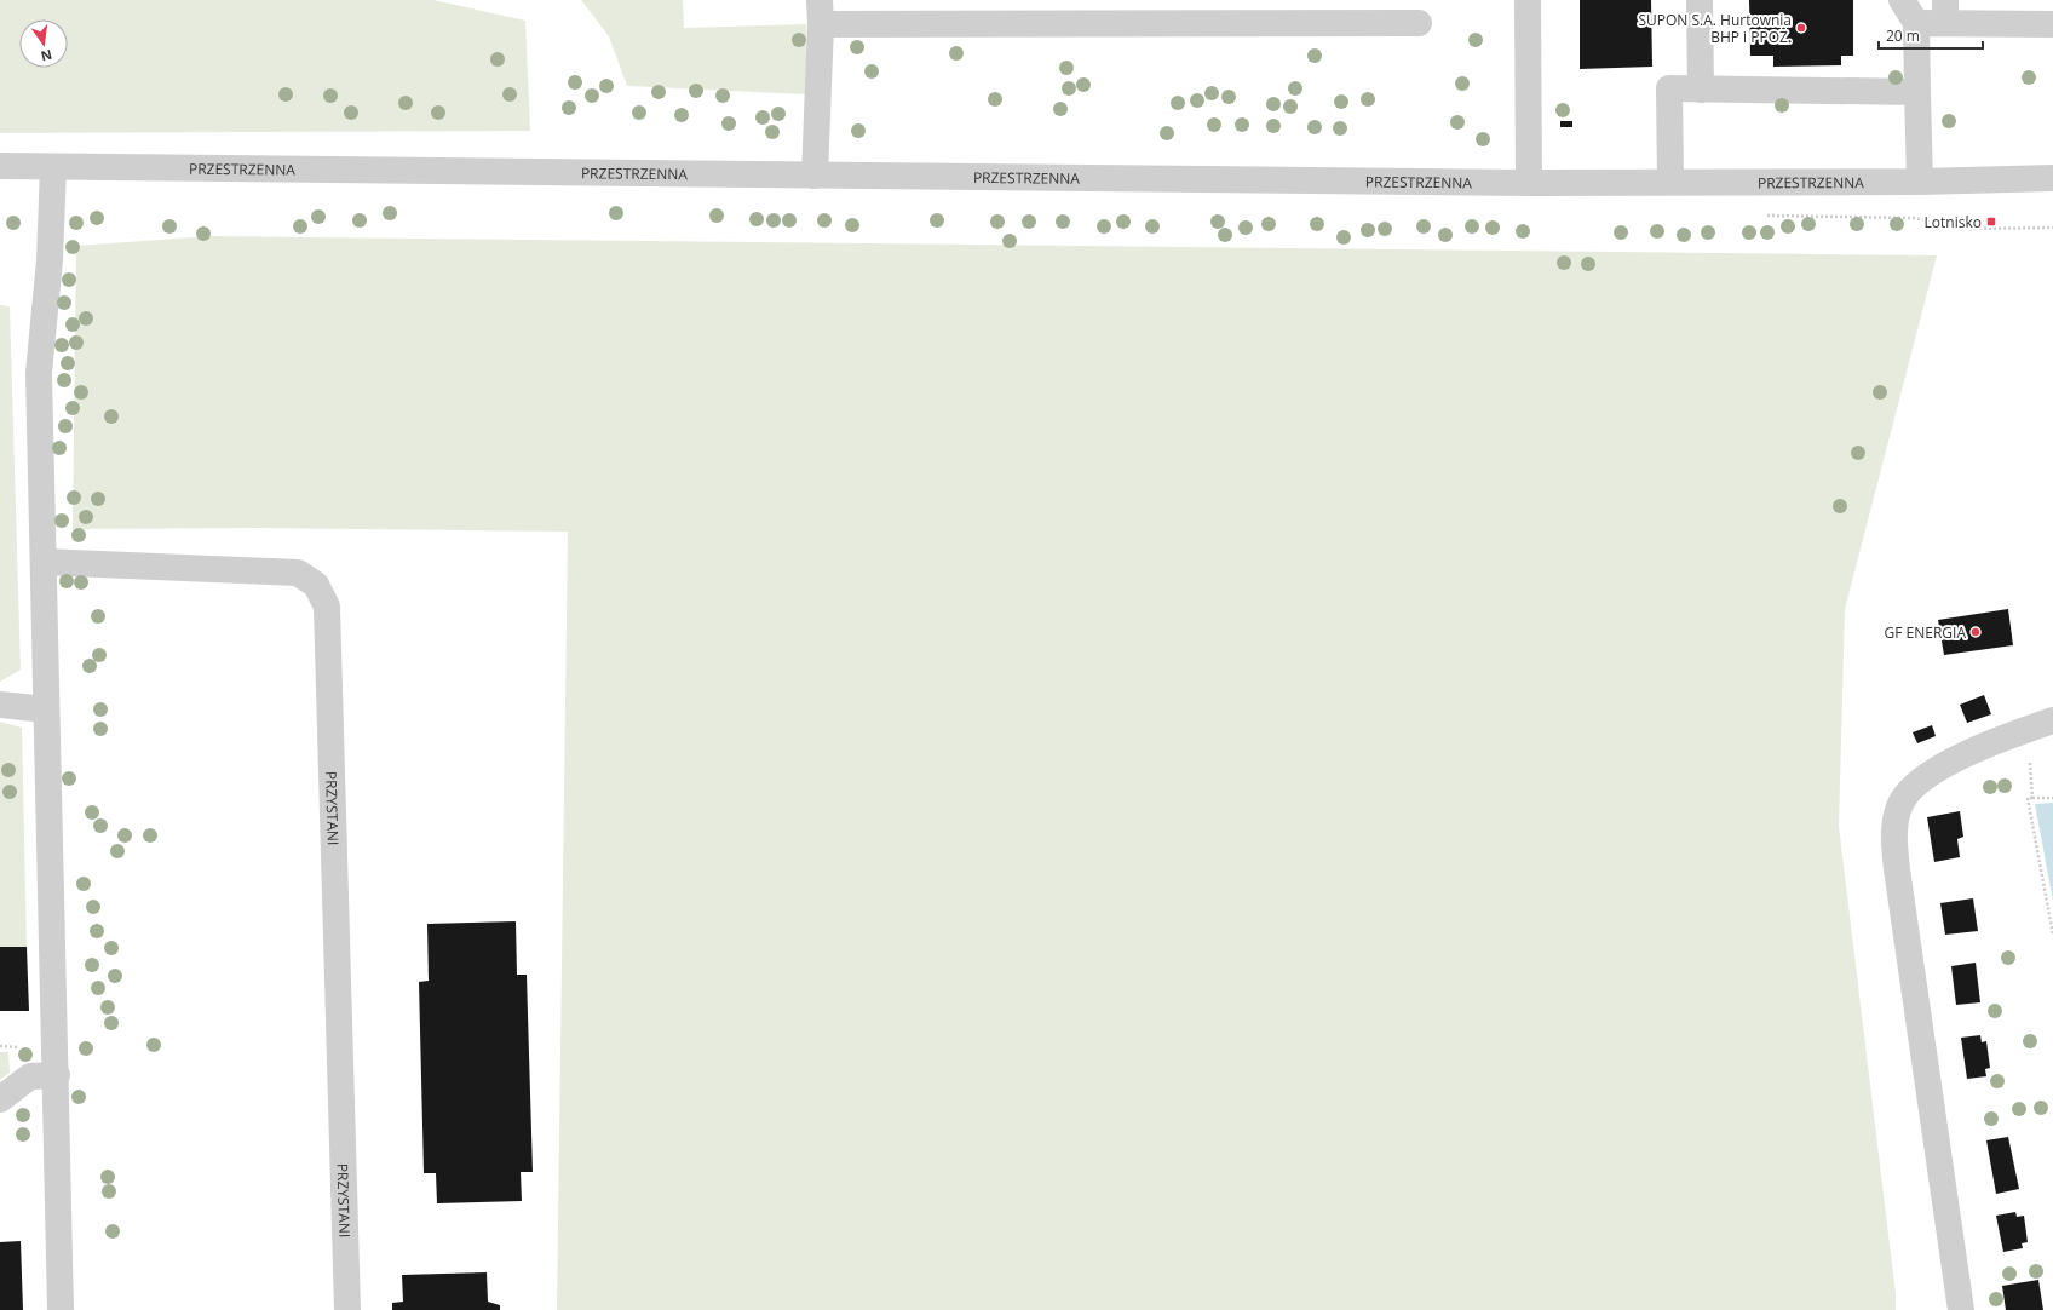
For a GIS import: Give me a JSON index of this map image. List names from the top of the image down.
{
  "streets": {
    "street": ["PRZESTRZENNA", "PRZYSTANI"]
  },
  "places": {
    "other": ["SUPON S.A. Hurtownia BHP i PPOŻ.", "GF ENERGIA"],
    "transit": ["Lotnisko"]
  },
  "scale_bar": "20 m",
  "north": "bottom"
}
